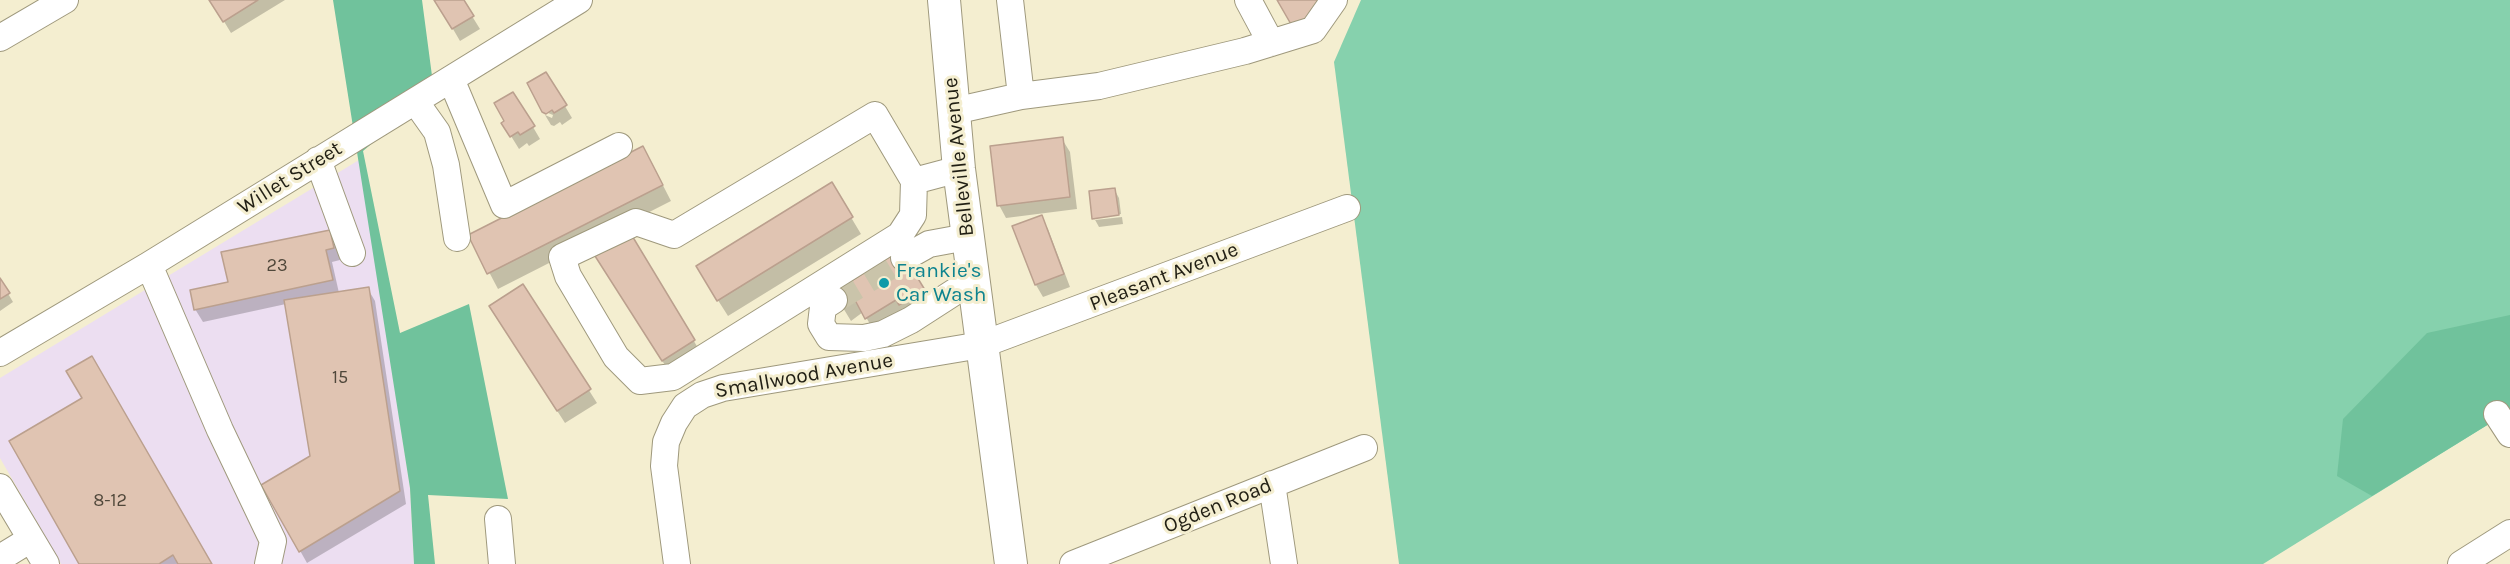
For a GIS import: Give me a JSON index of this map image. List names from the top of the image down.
{
  "streets": {
    "main road": ["Belleville Avenue"],
    "street": [
      "Willet Street",
      "Pleasant Avenue",
      "Smallwood Avenue",
      "Ogden Road"
    ]
  },
  "crossings": [
    ["Belleville Avenue", "Pleasant Avenue"],
    ["Belleville Avenue", "Smallwood Avenue"],
    ["Pleasant Avenue", "Smallwood Avenue"]
  ],
  "places": ["Frankie's Car Wash"],
  "house_numbers": ["23", "15", "8-12"]
}
